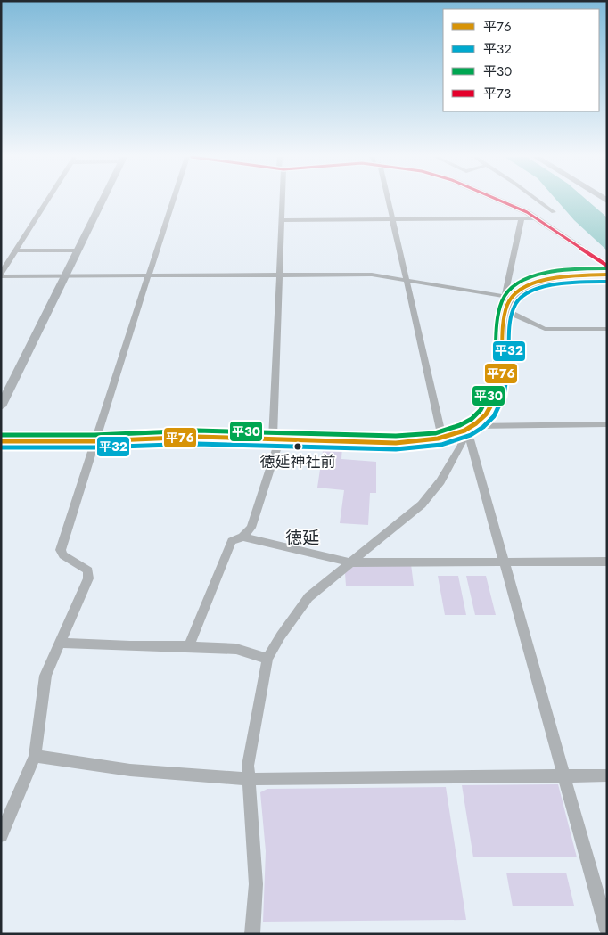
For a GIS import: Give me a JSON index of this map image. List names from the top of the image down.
{
  "districts": ["徳延"],
  "places": ["徳延神社前"],
  "lines": [
    "transit line 平73",
    "transit line 平30",
    "transit line 平76",
    "transit line 平32"
  ],
  "legend": [
    "平76",
    "平32",
    "平30",
    "平73"
  ]
}
